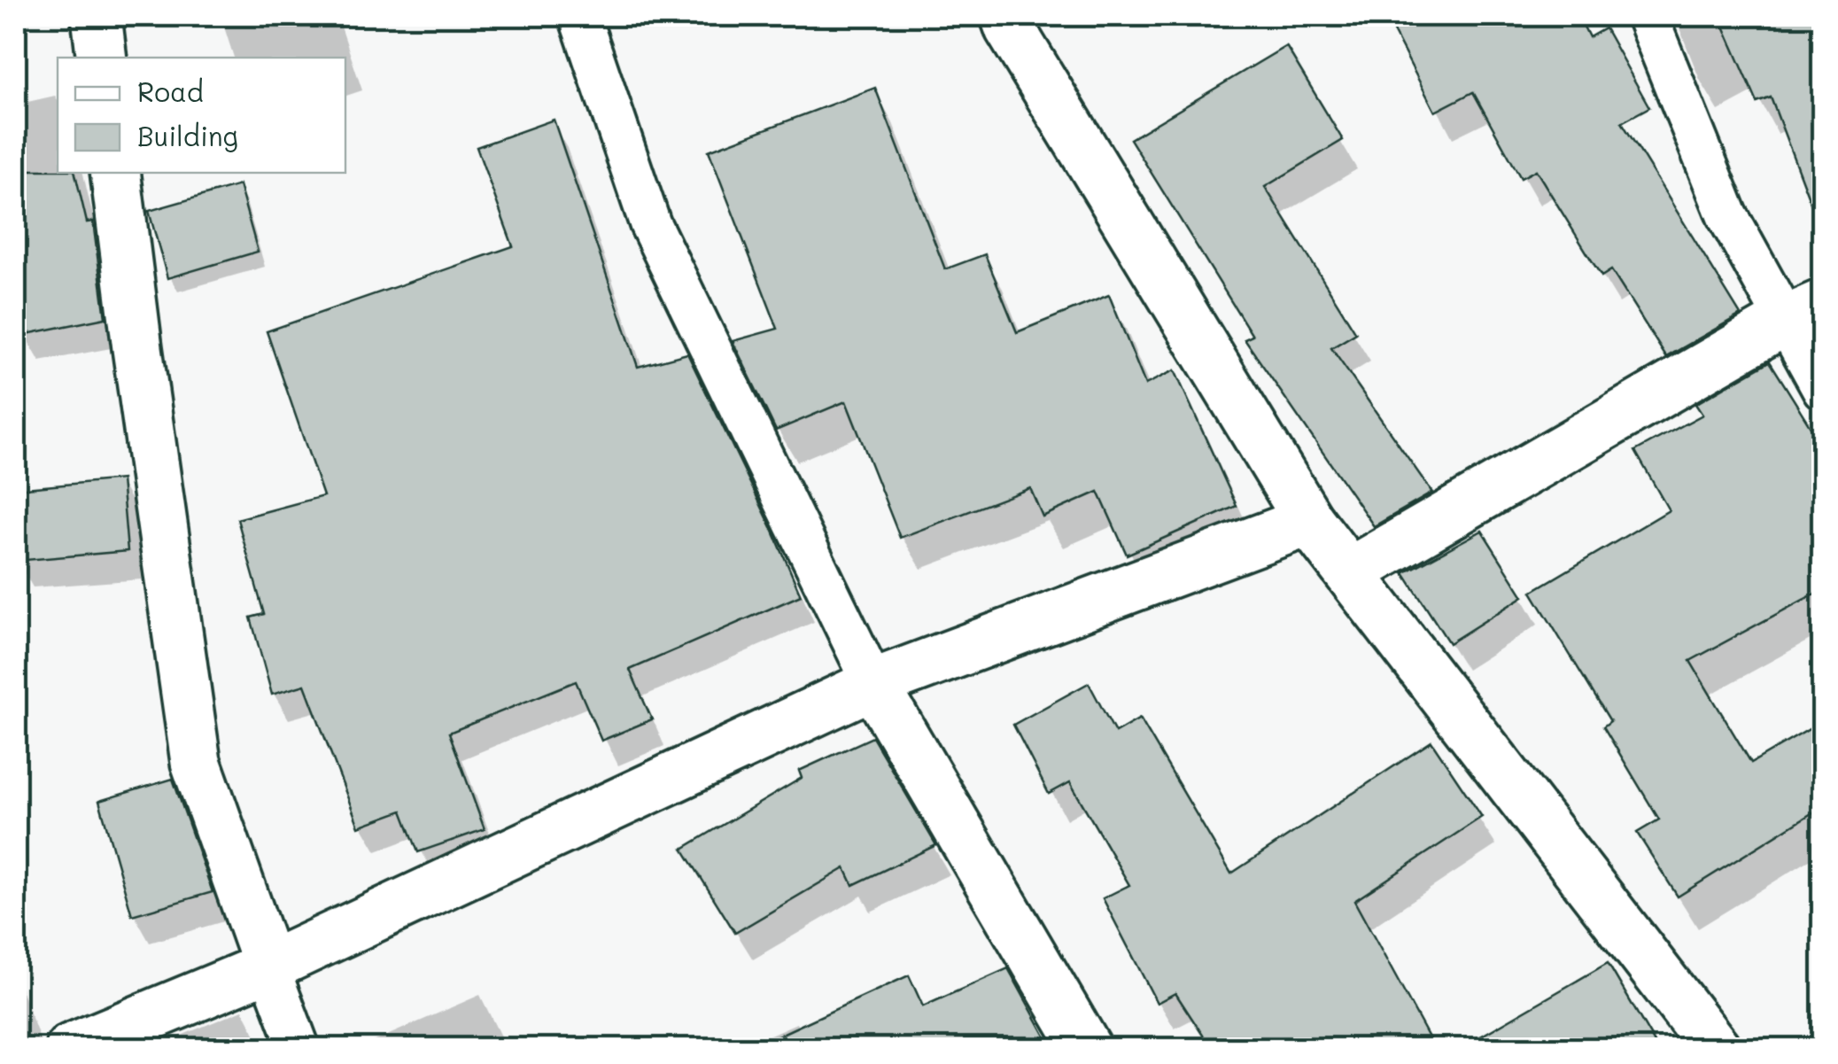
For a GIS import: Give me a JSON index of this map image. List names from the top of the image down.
{
  "legend": ["Road", "Building"]
}
